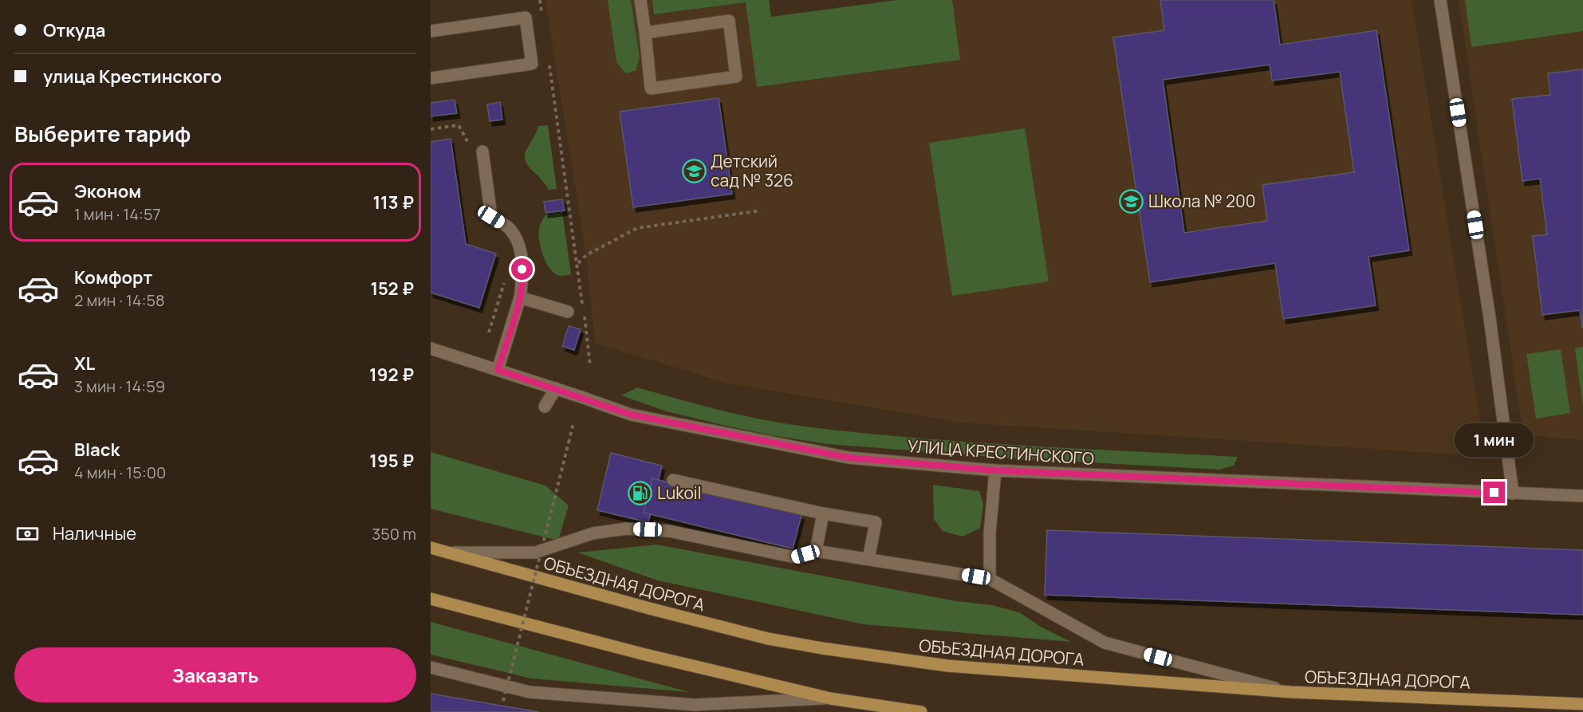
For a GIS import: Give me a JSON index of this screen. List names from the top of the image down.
{
  "streets": {
    "main road": ["ОБЪЕЗДНАЯ ДОРОГА"],
    "street": ["УЛИЦА КРЕСТИНСКОГО"]
  },
  "places": {
    "school or university": ["Детский сад № 326", "Школа № 200"],
    "fuel station": ["Lukoil"]
  },
  "page": {
    "banner": ["Откуда", "улица Крестинского"],
    "heading": "Выберите тариф",
    "list": [
      {
        "name": "Эконом",
        "note": "1 мин · 14:57",
        "value": "113 ₽"
      },
      {
        "name": "Комфорт",
        "note": "2 мин · 14:58",
        "value": "152 ₽"
      },
      {
        "name": "XL",
        "note": "3 мин · 14:59",
        "value": "192 ₽"
      },
      {
        "name": "Black",
        "note": "4 мин · 15:00",
        "value": "195 ₽"
      }
    ],
    "bubble": "1 мин",
    "pay": ["Наличные", "350 m"],
    "buttons": "Заказать"
  }
}
